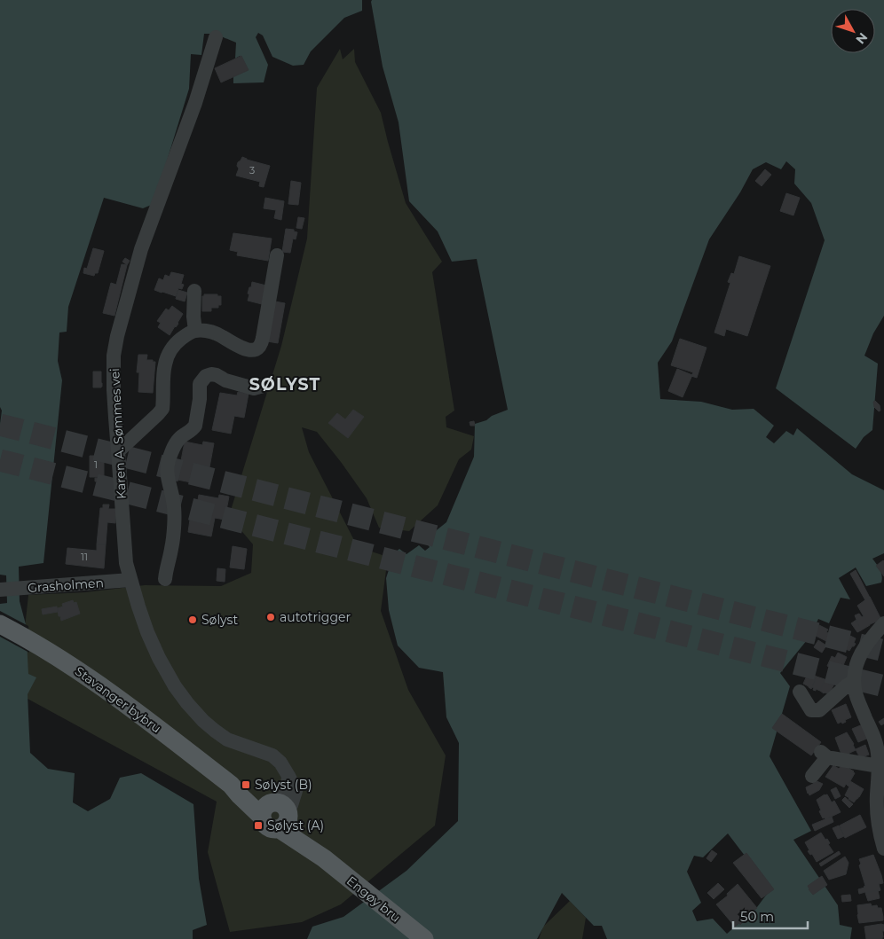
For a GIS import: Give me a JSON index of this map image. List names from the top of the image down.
{
  "streets": {
    "main road": ["Stavanger bybru", "Engøy bru"],
    "street": ["Karen A. Sømmes vei", "Grasholmen"]
  },
  "crossings": [
    ["Karen A. Sømmes vei", "Grasholmen"],
    ["Karen A. Sømmes vei", "Stavanger bybru"],
    ["Karen A. Sømmes vei", "Engøy bru"],
    ["Stavanger bybru", "Engøy bru"]
  ],
  "districts": ["SØLYST"],
  "places": {
    "other": ["autotrigger", "Sølyst"],
    "transit": ["Sølyst (B)", "Sølyst (A)"]
  },
  "house_numbers": ["3", "1", "11"],
  "scale_bar": "50 m",
  "north": "bottom right"
}
